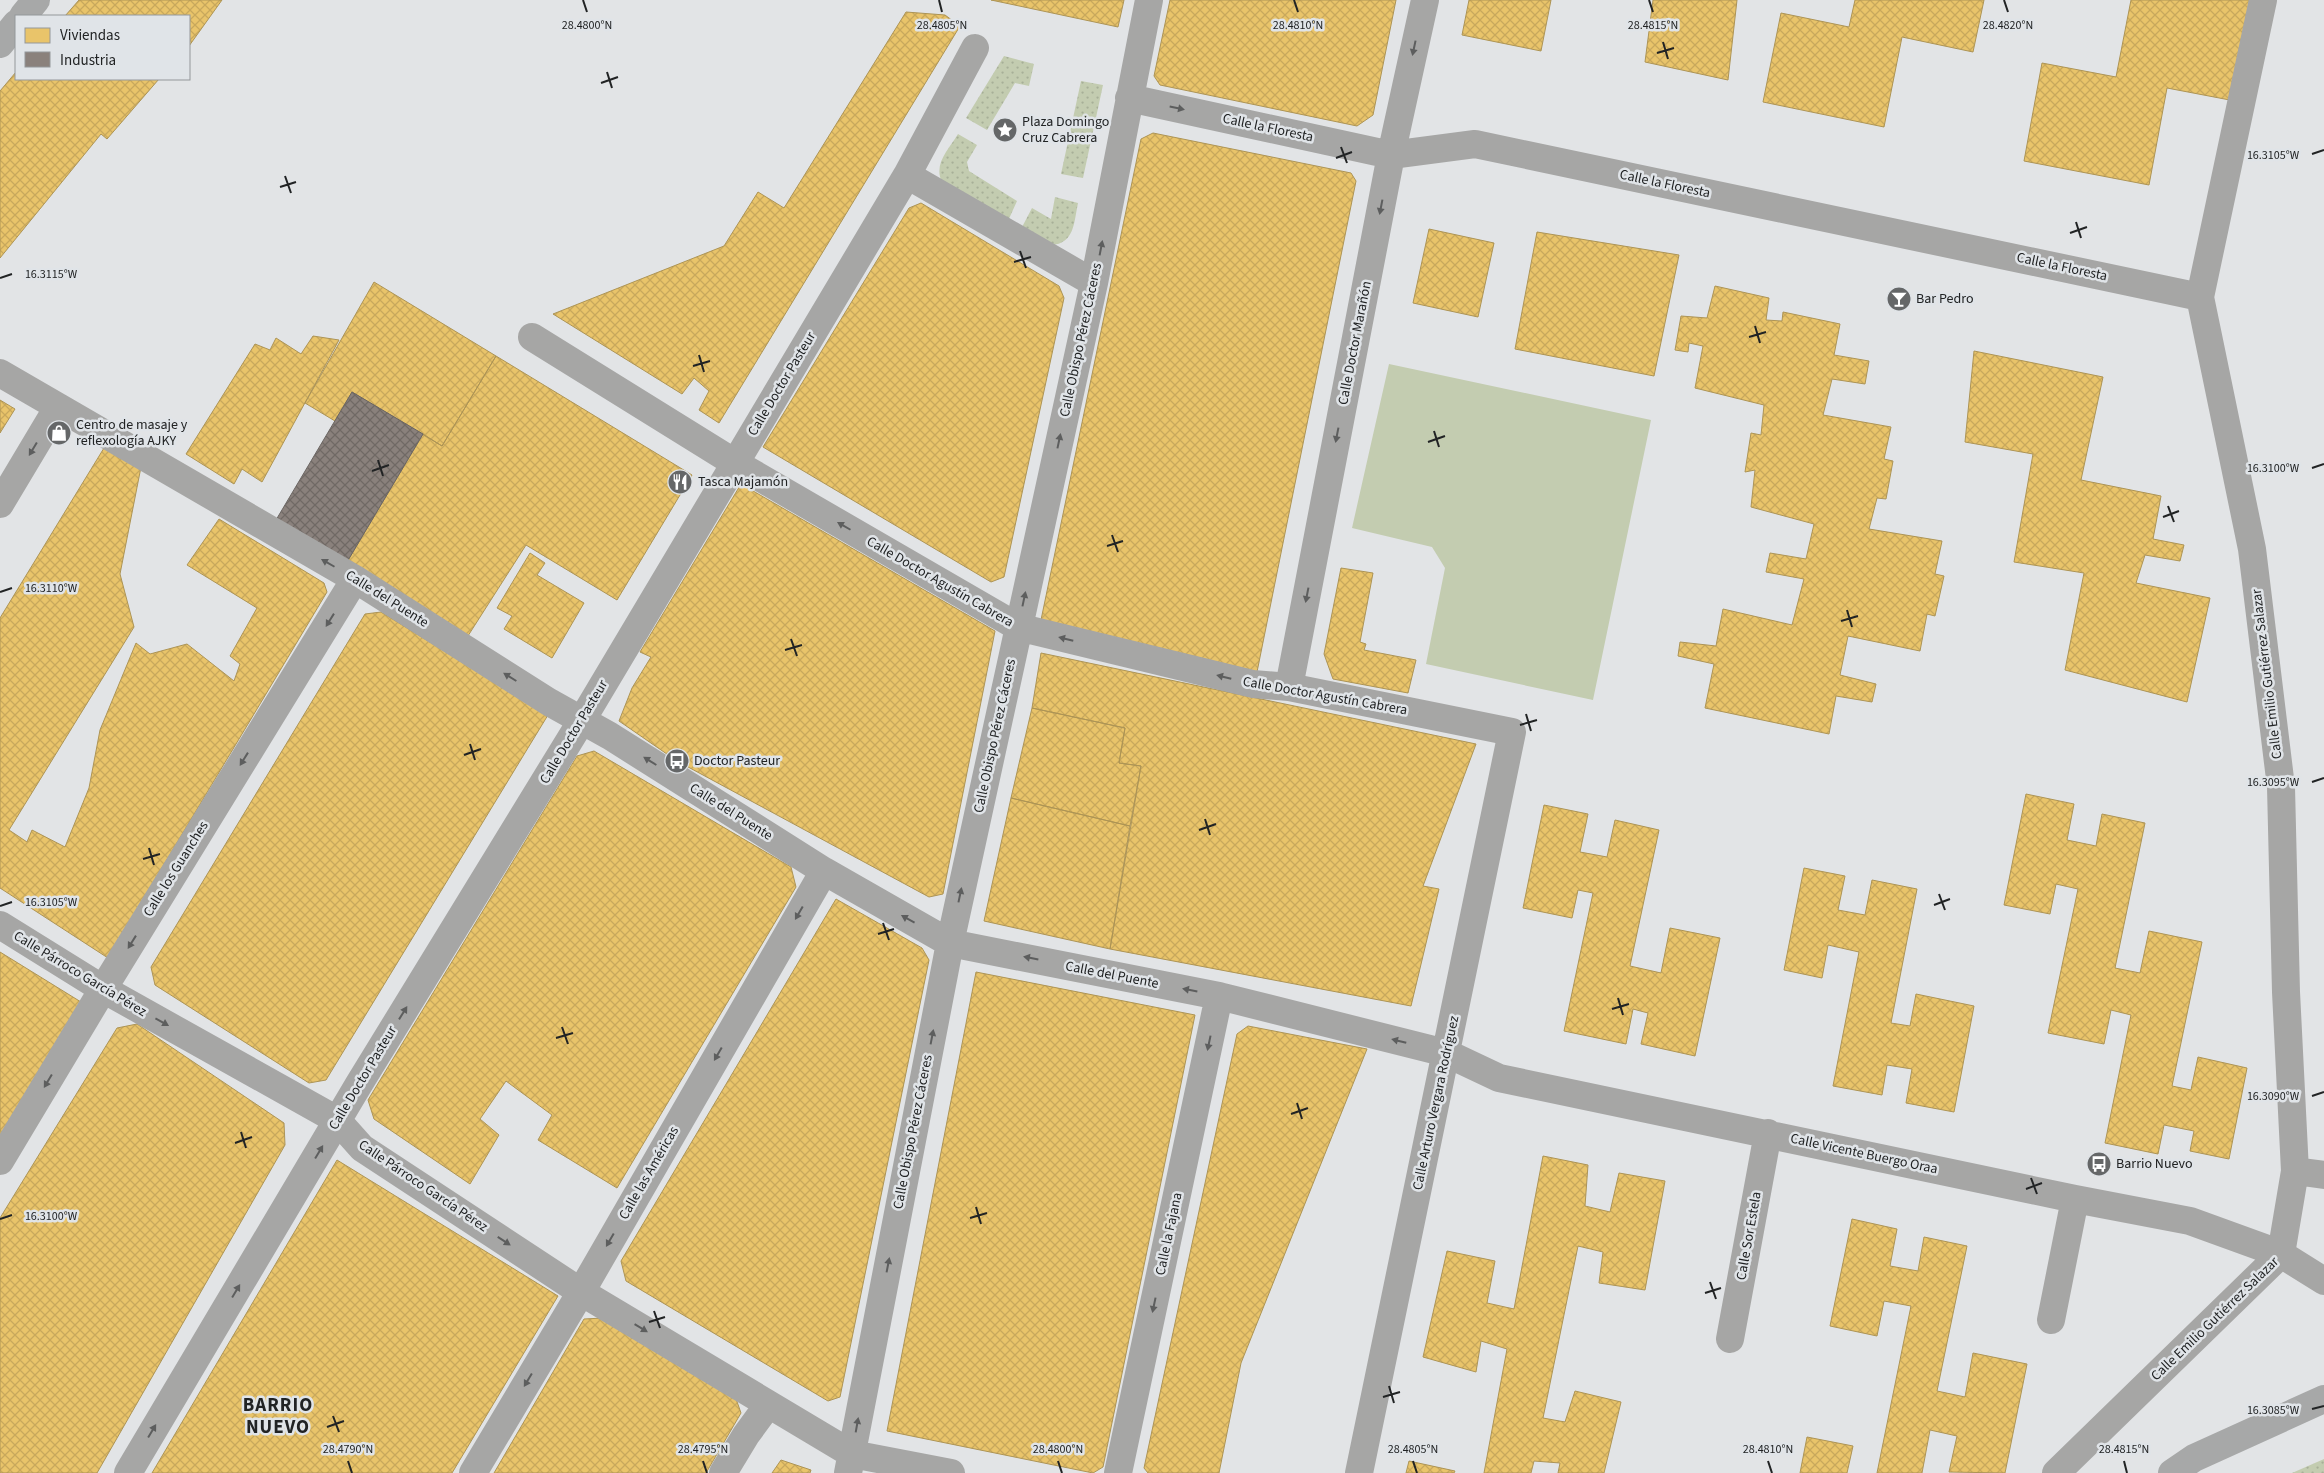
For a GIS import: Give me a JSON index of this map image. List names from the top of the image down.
{
  "streets": {
    "street": [
      "Calle la Floresta",
      "Calle Obispo Pérez Cáceres",
      "Calle Doctor Marañón",
      "Calle Doctor Pasteur",
      "Calle Doctor Agustín Cabrera",
      "Calle del Puente",
      "Calle Emilio Gutiérrez Salazar",
      "Calle los Guanches",
      "Calle Párroco García Pérez",
      "Calle Arturo Vergara Rodríguez",
      "Calle Vicente Buergo Oraa",
      "Calle las Américas",
      "Calle la Fajana",
      "Calle Sor Estela"
    ]
  },
  "crossings": [
    ["Calle la Floresta", "Calle Obispo Pérez Cáceres"],
    ["Calle la Floresta", "Calle Doctor Marañón"],
    ["Calle la Floresta", "Calle Emilio Gutiérrez Salazar"],
    ["Calle Obispo Pérez Cáceres", "Calle Doctor Agustín Cabrera"],
    ["Calle Obispo Pérez Cáceres", "Calle del Puente"],
    ["Calle Obispo Pérez Cáceres", "Calle Párroco García Pérez"],
    ["Calle Doctor Marañón", "Calle Doctor Agustín Cabrera"],
    ["Calle Doctor Pasteur", "Calle Doctor Agustín Cabrera"],
    ["Calle Doctor Pasteur", "Calle del Puente"],
    ["Calle Doctor Pasteur", "Calle Párroco García Pérez"],
    ["Calle Doctor Agustín Cabrera", "Calle Arturo Vergara Rodríguez"],
    ["Calle del Puente", "Calle los Guanches"],
    ["Calle del Puente", "Calle Arturo Vergara Rodríguez"],
    ["Calle del Puente", "Calle Vicente Buergo Oraa"],
    ["Calle del Puente", "Calle las Américas"],
    ["Calle del Puente", "Calle la Fajana"],
    ["Calle Emilio Gutiérrez Salazar", "Calle Vicente Buergo Oraa"],
    ["Calle los Guanches", "Calle Párroco García Pérez"],
    ["Calle Párroco García Pérez", "Calle las Américas"],
    ["Calle Arturo Vergara Rodríguez", "Calle Vicente Buergo Oraa"],
    ["Calle Vicente Buergo Oraa", "Calle Sor Estela"]
  ],
  "one_way": [
    "Calle Obispo Pérez Cáceres",
    "Calle Doctor Marañón",
    "Calle Doctor Pasteur",
    "Calle Doctor Agustín Cabrera",
    "Calle del Puente",
    "Calle los Guanches",
    "Calle Párroco García Pérez",
    "Calle las Américas",
    "Calle la Fajana"
  ],
  "districts": ["BARRIO NUEVO"],
  "places": {
    "place": ["Plaza Domingo Cruz Cabrera"],
    "bar": ["Bar Pedro"],
    "shop": ["Centro de masaje y reflexología AJKY"],
    "restaurant": ["Tasca Majamón"],
    "bus stop": ["Doctor Pasteur", "Barrio Nuevo"]
  },
  "legend": ["Viviendas", "Industria"],
  "coordinates": [
    "28.4800°N",
    "28.4805°N",
    "28.4810°N",
    "28.4815°N",
    "28.4820°N",
    "16.3105°W",
    "16.3115°W",
    "16.3100°W",
    "16.3110°W",
    "16.3095°W",
    "16.3090°W",
    "16.3085°W",
    "28.4790°N",
    "28.4795°N"
  ]
}
